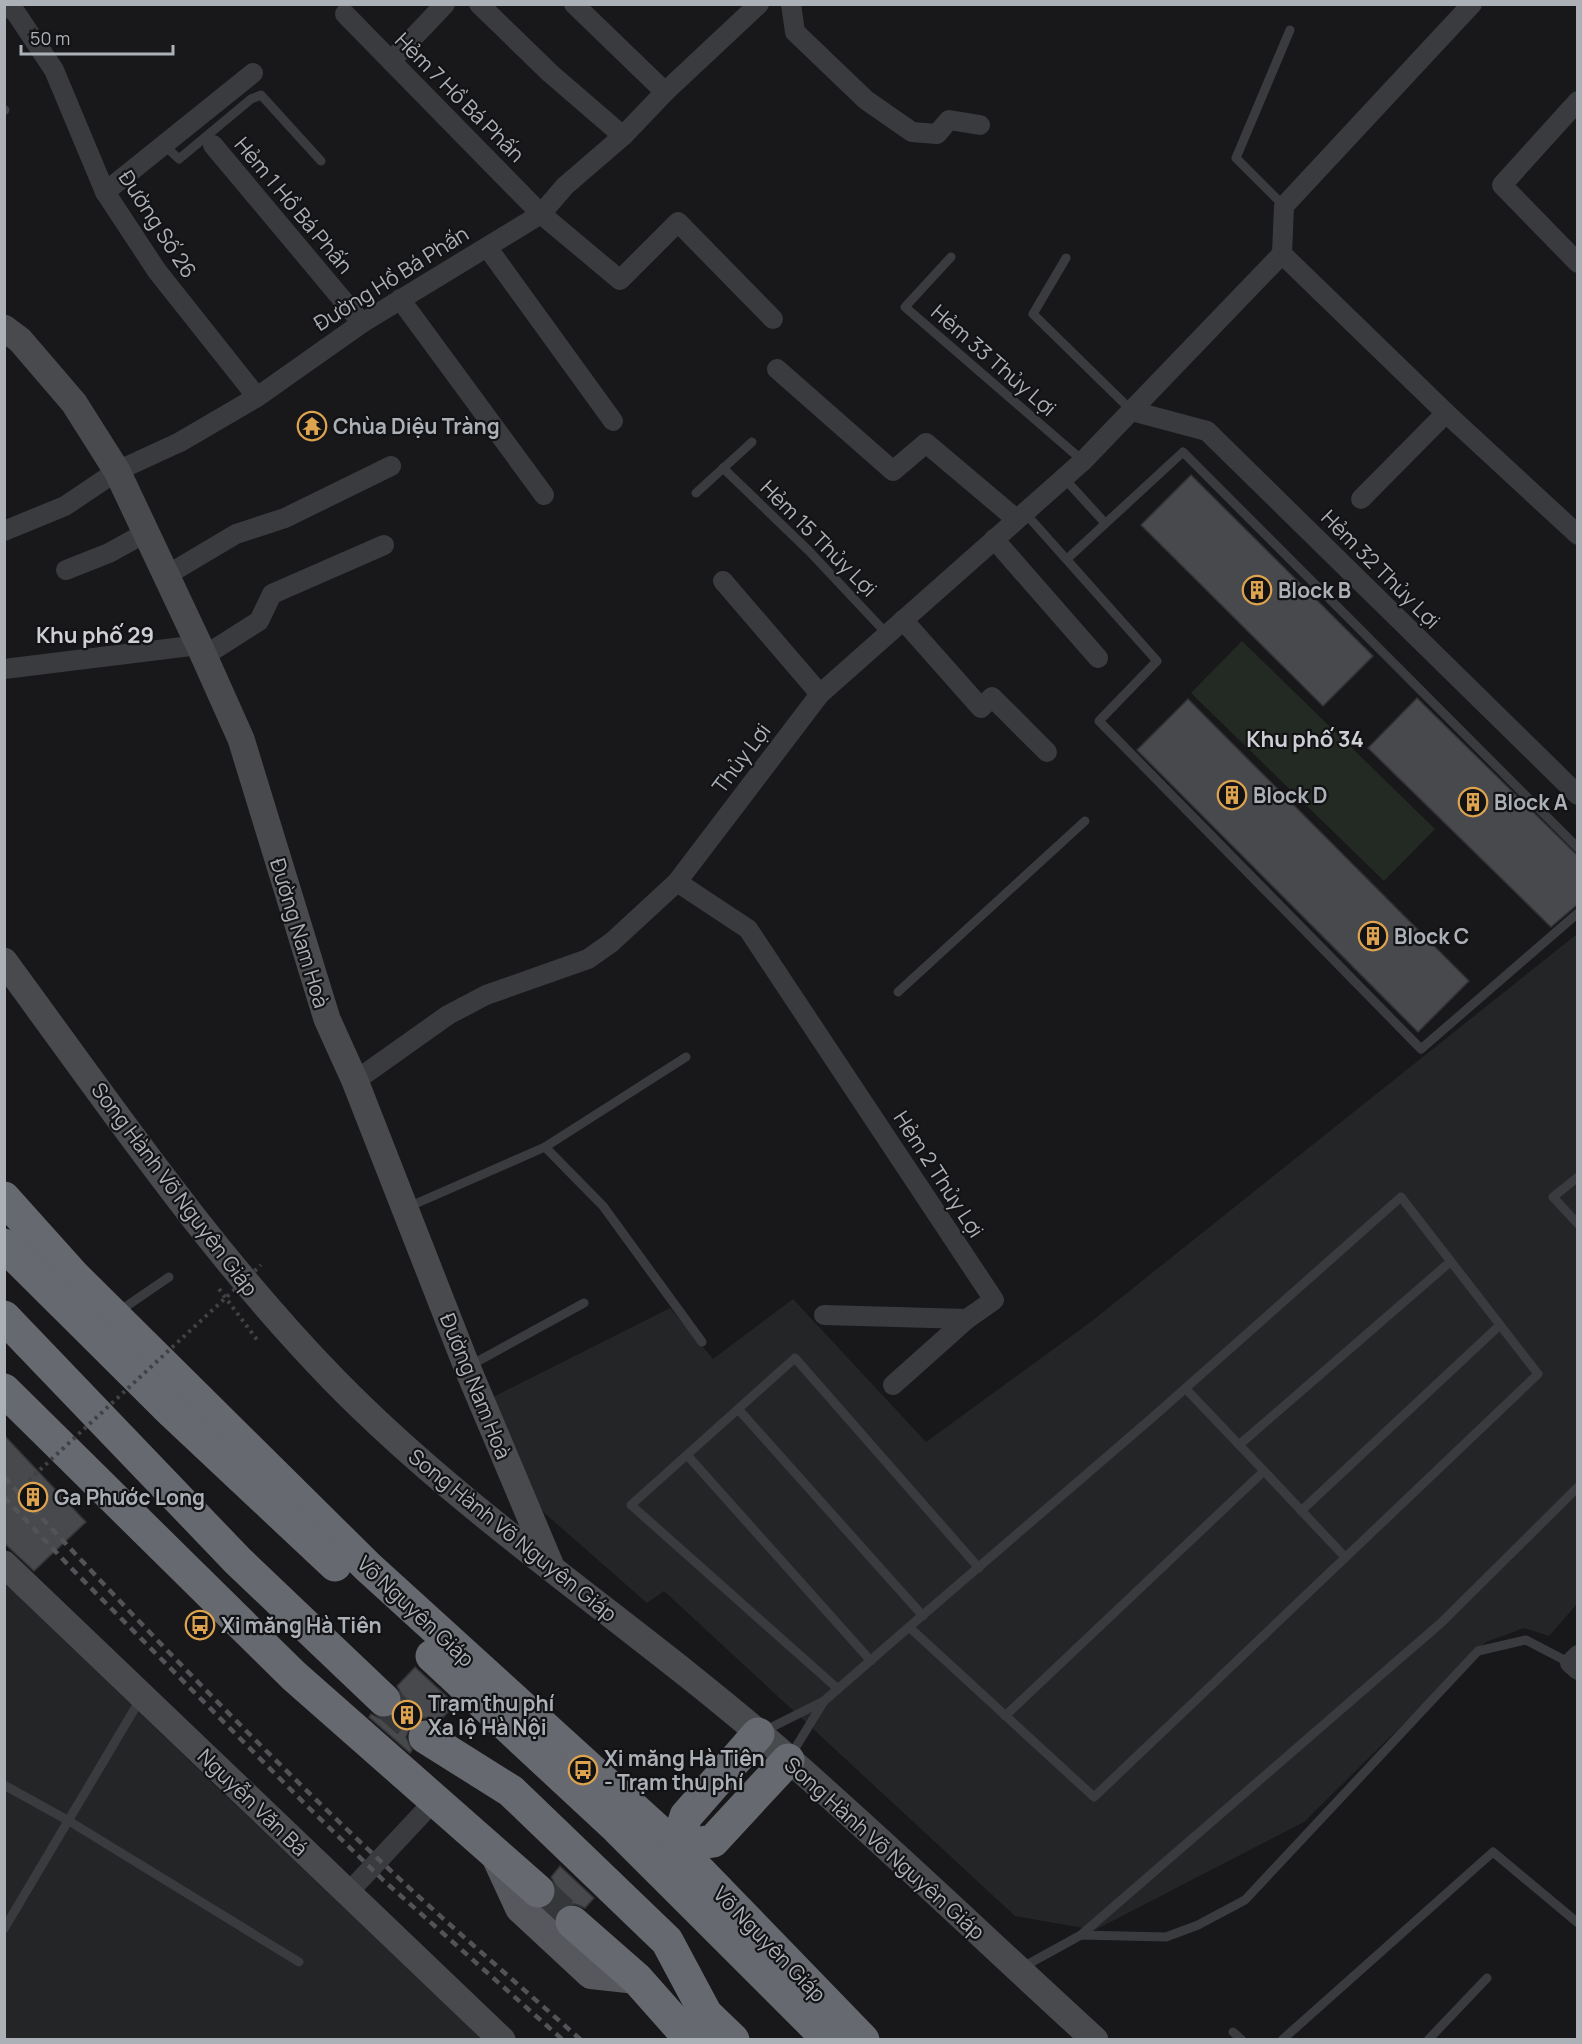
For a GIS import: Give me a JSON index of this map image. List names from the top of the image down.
{
  "streets": {
    "highway": ["Võ Nguyên Giáp"],
    "main road": ["Đường Nam Hoà", "Song Hành Võ Nguyên Giáp", "Nguyễn Văn Bá"],
    "street": [
      "Hẻm 7 Hồ Bá Phấn",
      "Hẻm 1 Hồ Bá Phấn",
      "Đường Số 26",
      "Đường Hồ Bá Phấn",
      "Hẻm 32 Thủy Lợi",
      "Thủy Lợi",
      "Hẻm 2 Thủy Lợi"
    ],
    "lane": ["Hẻm 33 Thủy Lợi", "Hẻm 15 Thủy Lợi"]
  },
  "crossings": [
    ["Hẻm 7 Hồ Bá Phấn", "Đường Hồ Bá Phấn"],
    ["Hẻm 1 Hồ Bá Phấn", "Đường Hồ Bá Phấn"],
    ["Đường Số 26", "Đường Hồ Bá Phấn"],
    ["Đường Hồ Bá Phấn", "Đường Nam Hoà"],
    ["Hẻm 33 Thủy Lợi", "Thủy Lợi"],
    ["Hẻm 15 Thủy Lợi", "Thủy Lợi"],
    ["Hẻm 32 Thủy Lợi", "Thủy Lợi"],
    ["Thủy Lợi", "Đường Nam Hoà"],
    ["Thủy Lợi", "Hẻm 2 Thủy Lợi"],
    ["Đường Nam Hoà", "Song Hành Võ Nguyên Giáp"]
  ],
  "districts": ["Khu phố 29", "Khu phố 34"],
  "places": {
    "temple": ["Chùa Diệu Tràng"],
    "building": [
      "Block B",
      "Block D",
      "Block A",
      "Block C",
      "Ga Phước Long",
      "Trạm thu phí Xa lộ Hà Nội"
    ],
    "bus stop": ["Xi măng Hà Tiên", "Xi măng Hà Tiên - Trạm thu phí"]
  },
  "scale_bar": "50 m"
}
